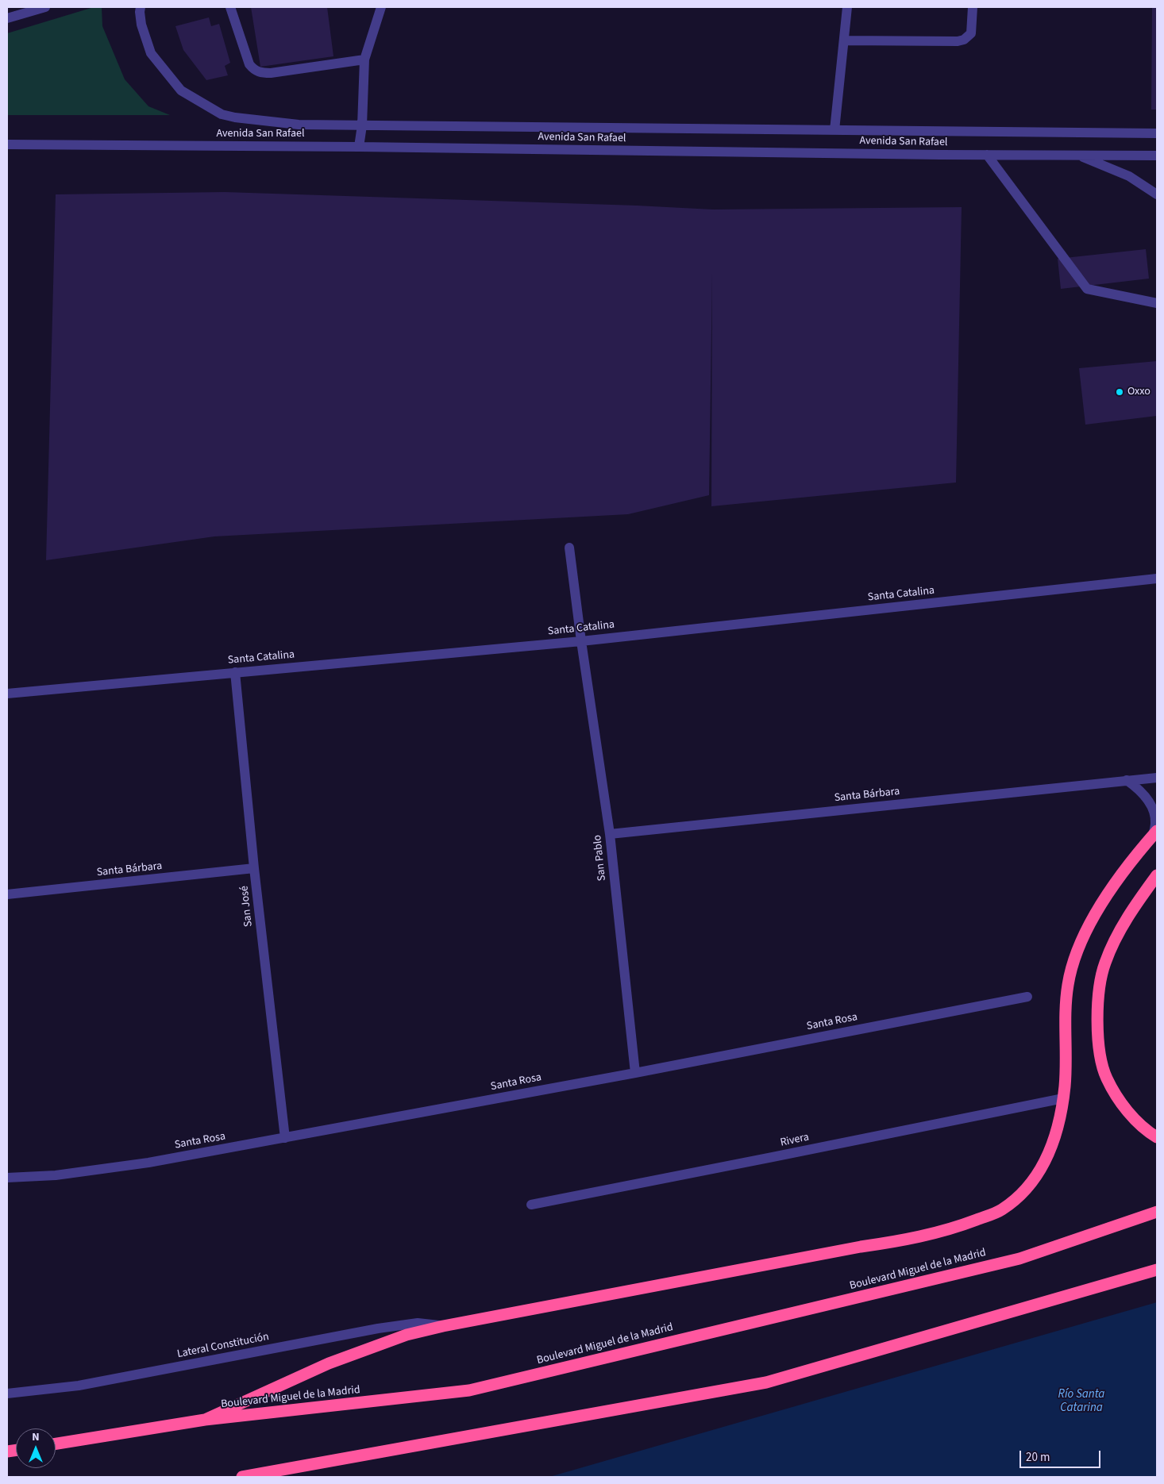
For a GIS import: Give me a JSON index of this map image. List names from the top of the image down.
{
  "streets": {
    "highway": ["Boulevard Miguel de la Madrid"],
    "street": [
      "Avenida San Rafael",
      "Santa Catalina",
      "Santa Bárbara",
      "San Pablo",
      "San José",
      "Santa Rosa",
      "Rivera",
      "Lateral Constitución"
    ]
  },
  "crossings": [
    ["Santa Catalina", "San Pablo"],
    ["Santa Catalina", "San José"],
    ["Santa Bárbara", "San Pablo"],
    ["Santa Bárbara", "San José"],
    ["San Pablo", "Santa Rosa"],
    ["San José", "Santa Rosa"]
  ],
  "water": ["Río Santa Catarina"],
  "places": ["Oxxo"],
  "scale_bar": "20 m",
  "north": "top"
}
